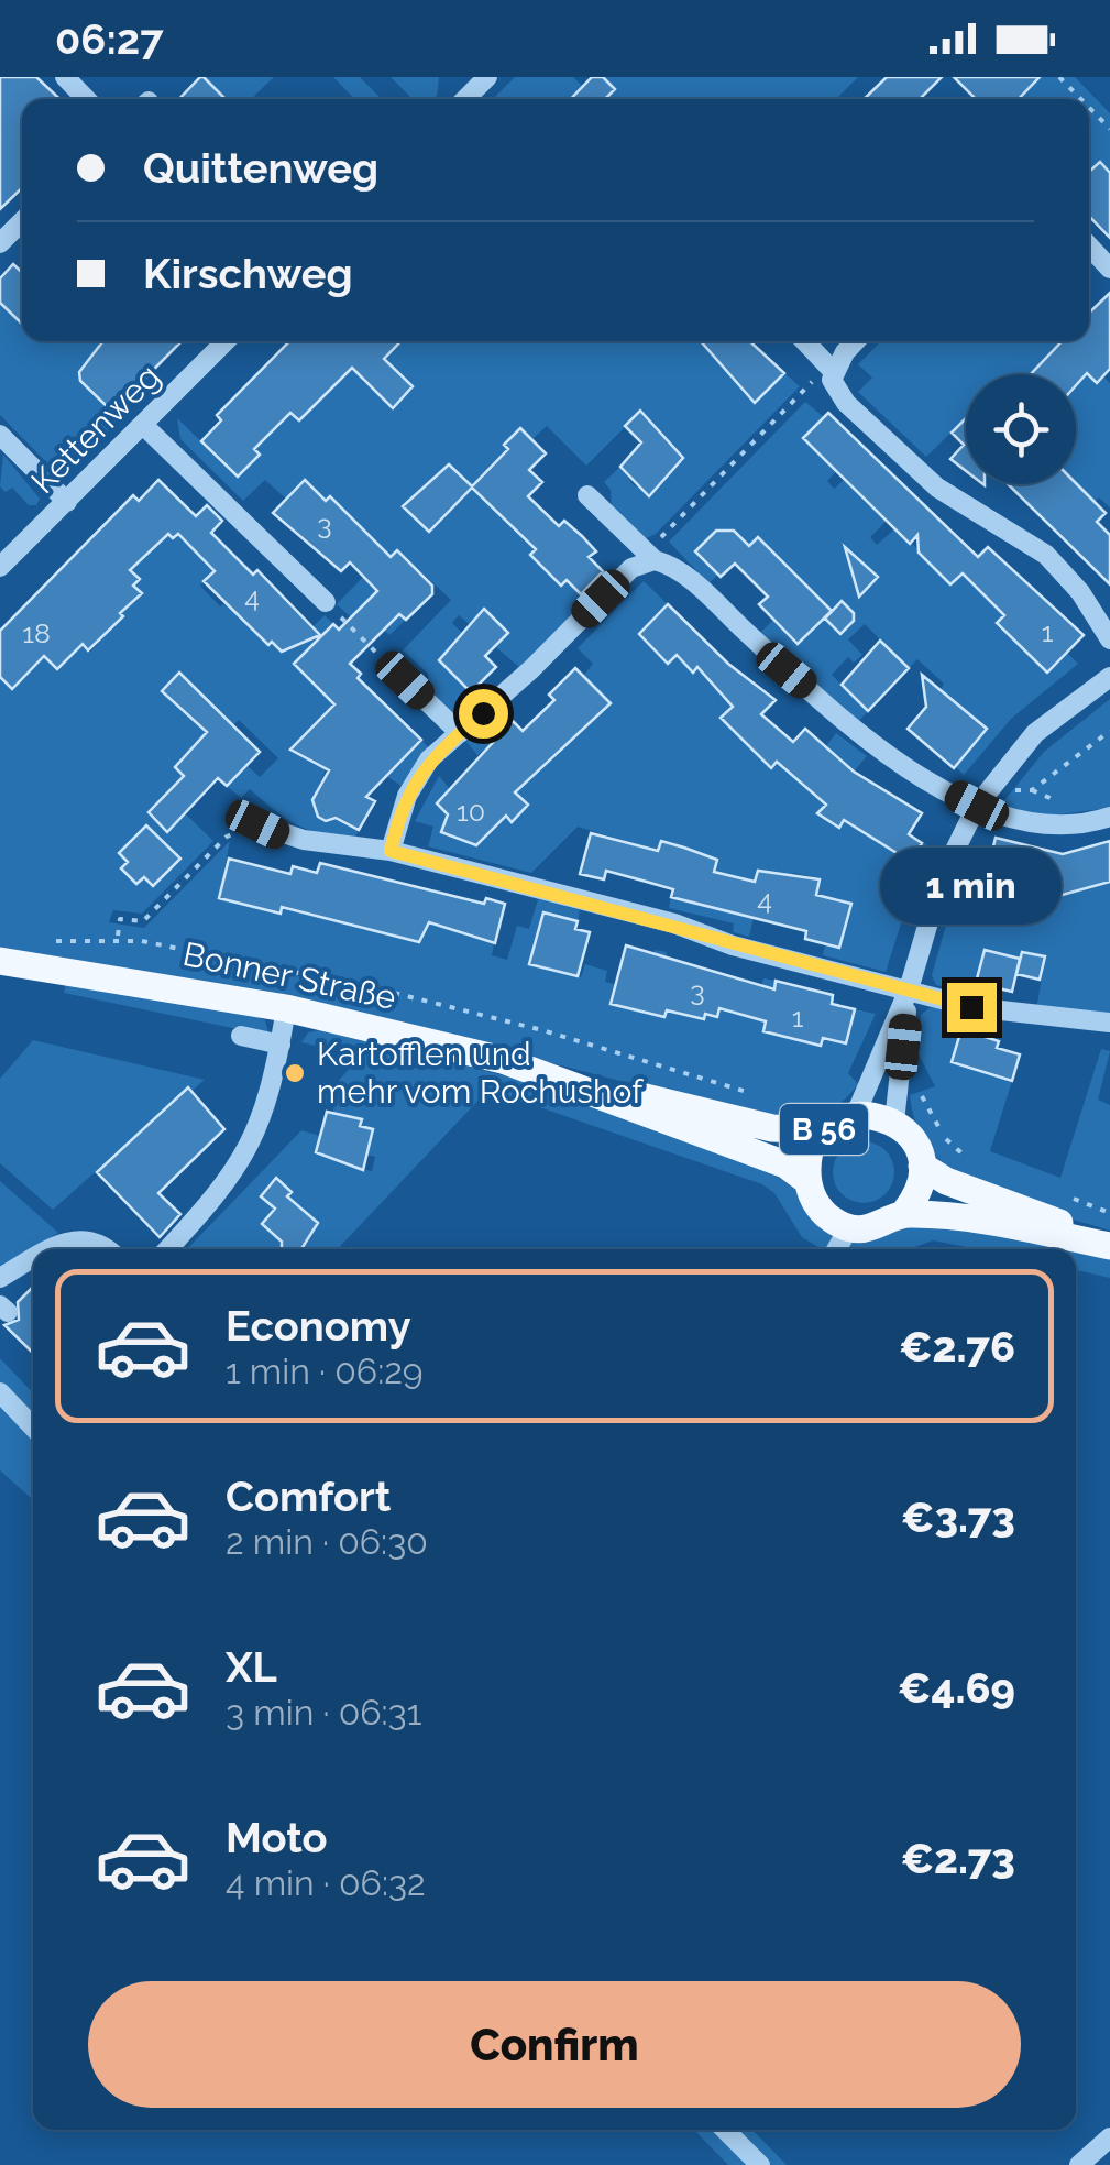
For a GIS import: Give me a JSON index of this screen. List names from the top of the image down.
{
  "streets": {
    "main road": ["Bonner Straße", "B 56"],
    "street": ["Kettenweg"]
  },
  "crossings": [
    ["Bonner Straße", "B 56"]
  ],
  "places": ["Kartofflen und mehr vom Rochushof"],
  "house_numbers": [
    "3",
    "4",
    "1",
    "18",
    "10",
    "4",
    "3",
    "1"
  ],
  "page": {
    "status": "06:27",
    "banner": ["Quittenweg", "Kirschweg"],
    "bubble": "1 min",
    "list": [
      {
        "name": "Economy",
        "note": "1 min · 06:29",
        "value": "€2.76"
      },
      {
        "name": "Comfort",
        "note": "2 min · 06:30",
        "value": "€3.73"
      },
      {
        "name": "XL",
        "note": "3 min · 06:31",
        "value": "€4.69"
      },
      {
        "name": "Moto",
        "note": "4 min · 06:32",
        "value": "€2.73"
      }
    ],
    "buttons": "Confirm"
  }
}
